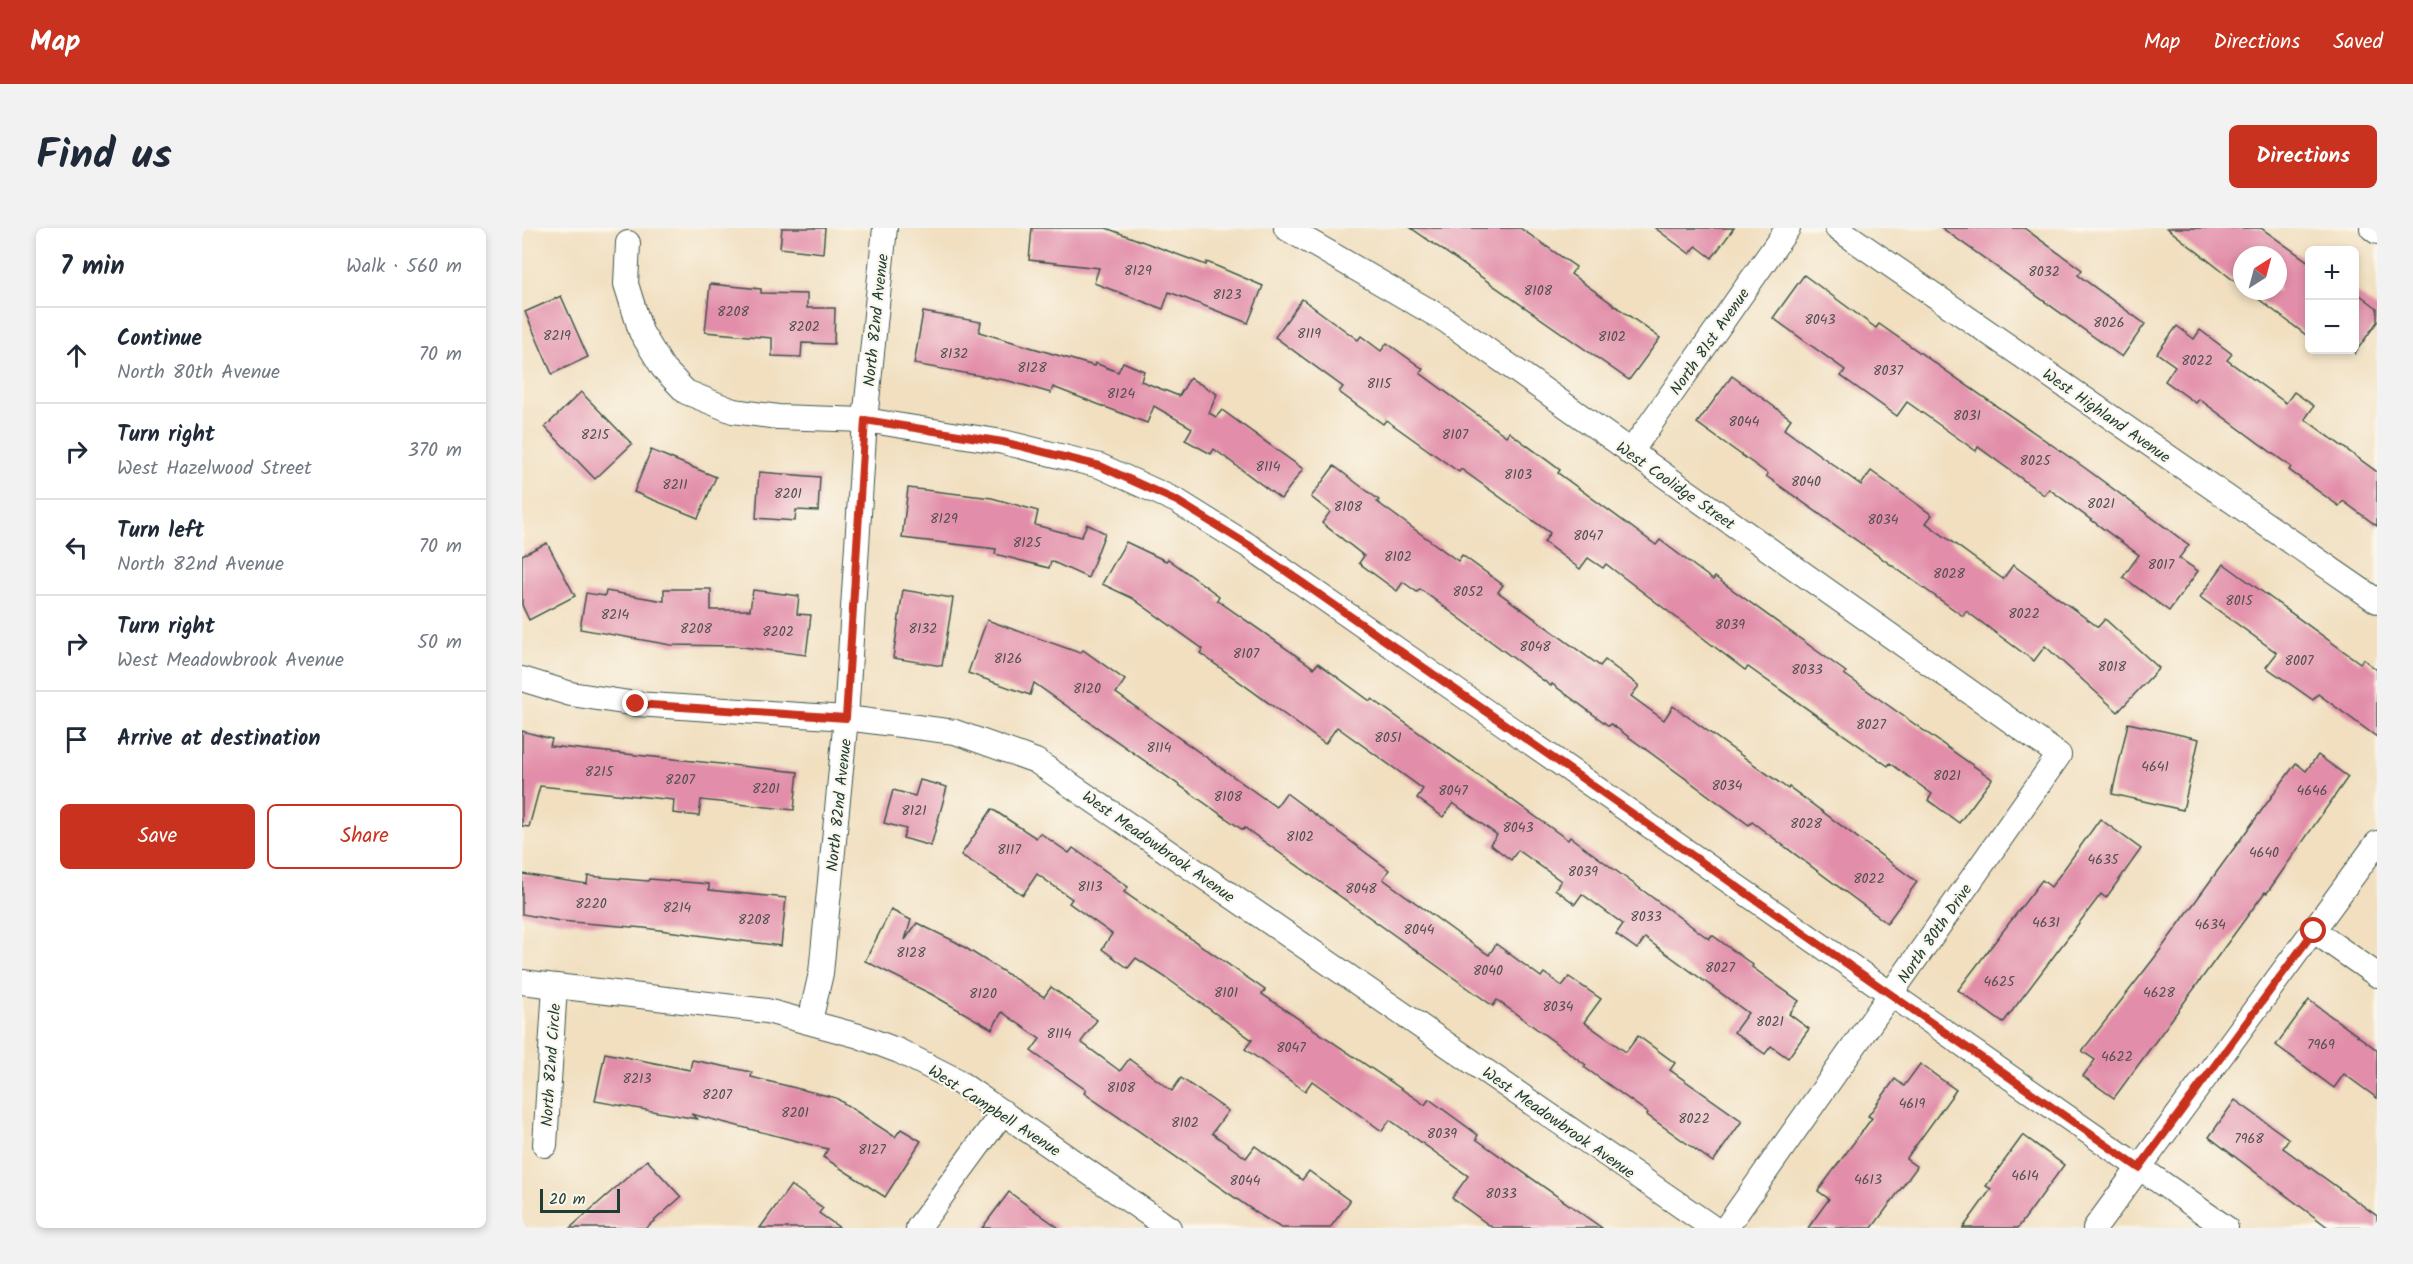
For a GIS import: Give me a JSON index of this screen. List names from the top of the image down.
{
  "streets": {
    "street": [
      "North 82nd Avenue",
      "North 81st Avenue",
      "West Highland Avenue",
      "West Coolidge Street",
      "West Meadowbrook Avenue",
      "North 80th Drive",
      "North 82nd Circle",
      "West Campbell Avenue"
    ]
  },
  "crossings": [
    ["North 82nd Avenue", "West Meadowbrook Avenue"],
    ["North 82nd Avenue", "West Campbell Avenue"],
    ["North 81st Avenue", "West Coolidge Street"],
    ["West Coolidge Street", "North 80th Drive"],
    ["North 82nd Circle", "West Campbell Avenue"]
  ],
  "house_numbers": [
    "8129",
    "8032",
    "8108",
    "8123",
    "8208",
    "8043",
    "8026",
    "8202",
    "8119",
    "8219",
    "8102",
    "8132",
    "8022",
    "8128",
    "8037",
    "8115",
    "8124",
    "8031",
    "8044",
    "8215",
    "8107",
    "8025",
    "8114",
    "8103",
    "8040",
    "8211",
    "8201",
    "8021",
    "8108",
    "8129",
    "8034",
    "8047",
    "8125",
    "8102",
    "8017",
    "8028",
    "8052",
    "8015",
    "8022",
    "8214",
    "8039",
    "8208",
    "8132",
    "8202",
    "8048",
    "8107",
    "8126",
    "8007",
    "8018",
    "8033",
    "8120",
    "8027",
    "8051",
    "8114",
    "4641",
    "8215",
    "8021",
    "8207",
    "8034",
    "8201",
    "8047",
    "4646",
    "8108",
    "8121",
    "8028",
    "8043",
    "8102",
    "8117",
    "4640",
    "4635",
    "8039",
    "8022",
    "8113",
    "8048",
    "8220",
    "8214",
    "8033",
    "8208",
    "4631",
    "4634",
    "8044",
    "8128",
    "8027",
    "8040",
    "4625",
    "8101",
    "4628",
    "8120",
    "8034",
    "8021",
    "8114",
    "7969",
    "8047",
    "4622",
    "8213",
    "8108",
    "8207",
    "4619",
    "8201",
    "8022",
    "8102",
    "8039",
    "7968",
    "8127",
    "4614",
    "4613",
    "8044",
    "8033"
  ],
  "scale_bar": "20 m",
  "north": "top right",
  "page": {
    "header": "Map",
    "nav": ["Map", "Directions", "Saved"],
    "title": "Find us",
    "buttons": [
      "Directions",
      ["Save", "Share"]
    ],
    "heading": ["7 min", "Walk · 560 m"],
    "map_buttons": ["+", "−"],
    "list": [
      ["Continue", "North 80th Avenue", "70 m"],
      ["Turn right", "West Hazelwood Street", "370 m"],
      ["Turn left", "North 82nd Avenue", "70 m"],
      ["Turn right", "West Meadowbrook Avenue", "50 m"],
      "Arrive at destination"
    ],
    "scale": "20 m"
  }
}
